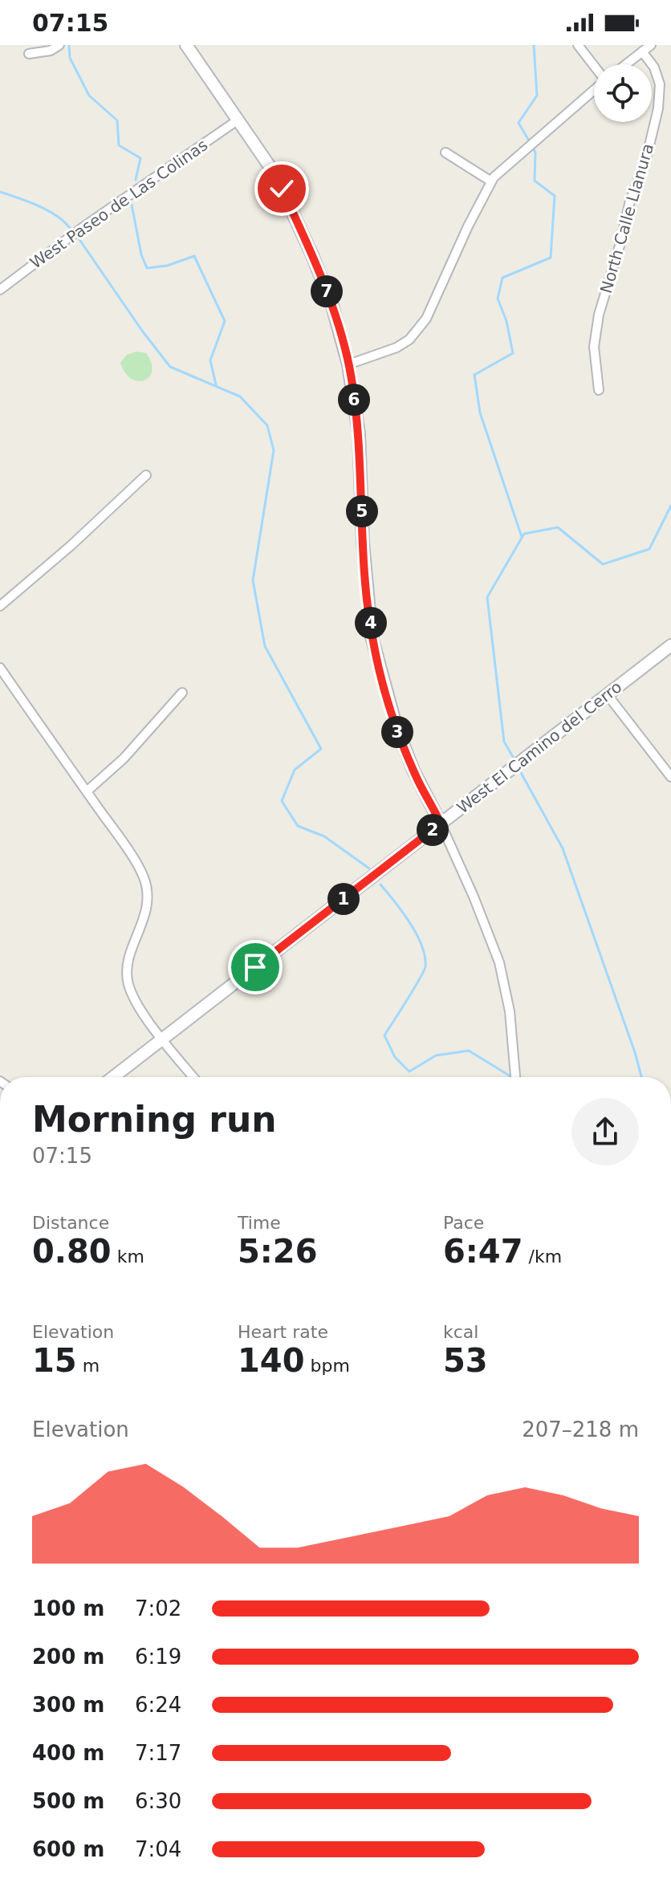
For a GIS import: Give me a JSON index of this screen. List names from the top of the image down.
{
  "streets": {
    "street": ["West Paseo de Las Colinas", "North Calle Llanura", "West El Camino del Cerro"]
  },
  "page": {
    "status": "07:15",
    "pins": [
      "7",
      "6",
      "5",
      "4",
      "3",
      "2",
      "1"
    ],
    "heading": ["Morning run", "07:15"],
    "stats": [
      ["Distance", "0.80 km"],
      ["Time", "5:26"],
      ["Pace", "6:47 /km"],
      ["Elevation", "15 m"],
      ["Heart rate", "140 bpm"],
      ["kcal", "53"]
    ],
    "chart": ["Elevation", "207–218 m"],
    "list": [
      {
        "name": "100 m",
        "note": "7:02"
      },
      {
        "name": "200 m",
        "note": "6:19"
      },
      {
        "name": "300 m",
        "note": "6:24"
      },
      {
        "name": "400 m",
        "note": "7:17"
      },
      {
        "name": "500 m",
        "note": "6:30"
      },
      {
        "name": "600 m",
        "note": "7:04"
      }
    ]
  }
}
